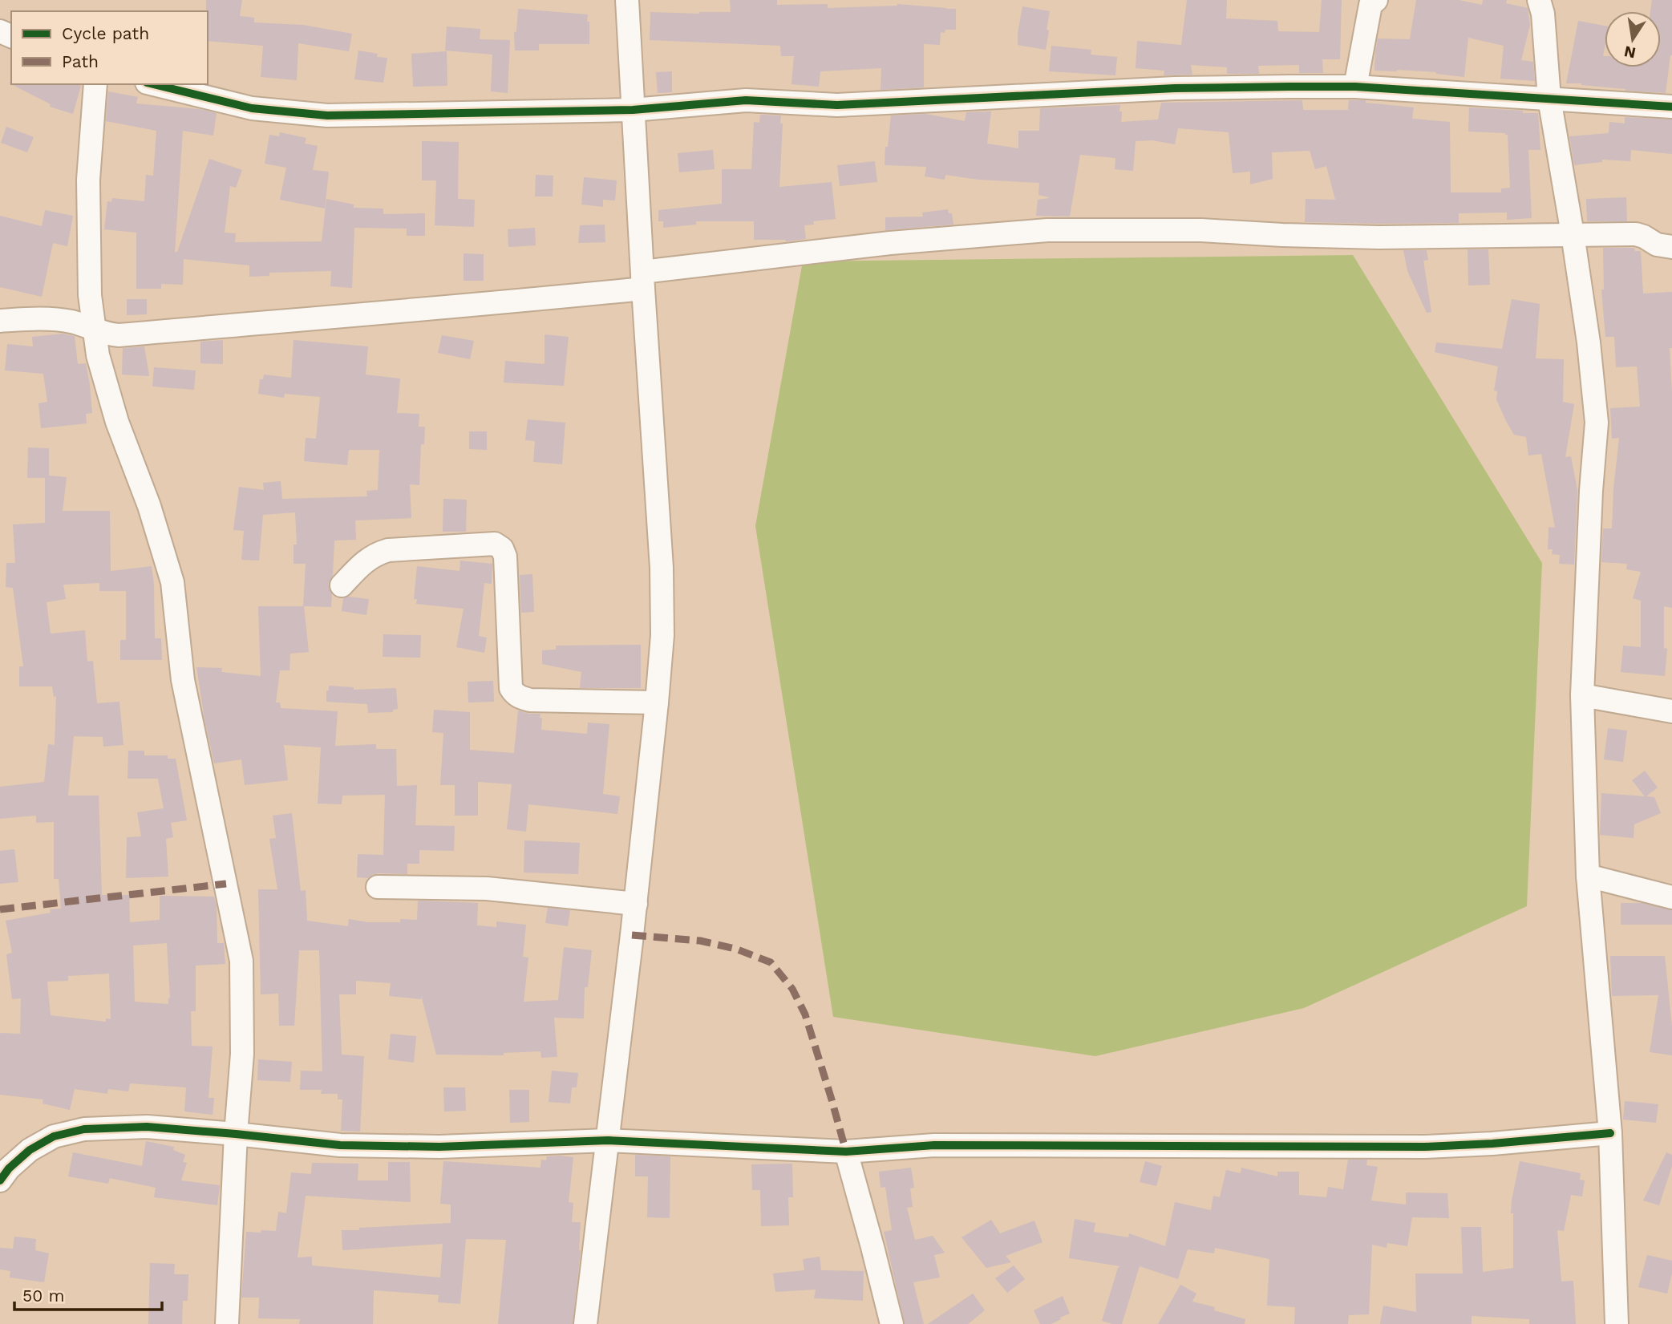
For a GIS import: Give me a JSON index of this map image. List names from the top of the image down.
{
  "legend": ["Cycle path", "Path"],
  "scale_bar": "50 m",
  "north": "bottom"
}
